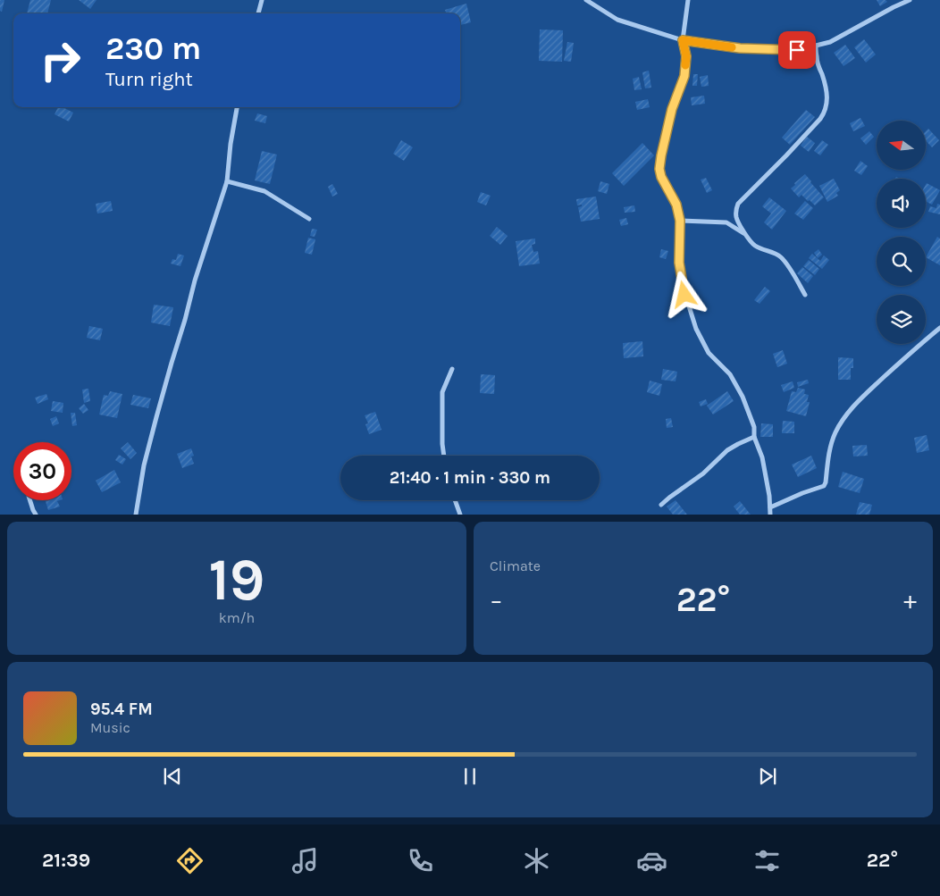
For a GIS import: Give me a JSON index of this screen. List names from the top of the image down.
{
  "north": "left",
  "page": {
    "turn": ["230 m", "Turn right"],
    "limit": "30",
    "trip": "21:40 · 1 min · 330 m",
    "tile": [
      ["19", "km/h"],
      "Climate"
    ],
    "heat": ["−", "22°", "+"],
    "song": ["95.4 FM", "Music"],
    "tabs": ["21:39", "22°"]
  }
}
